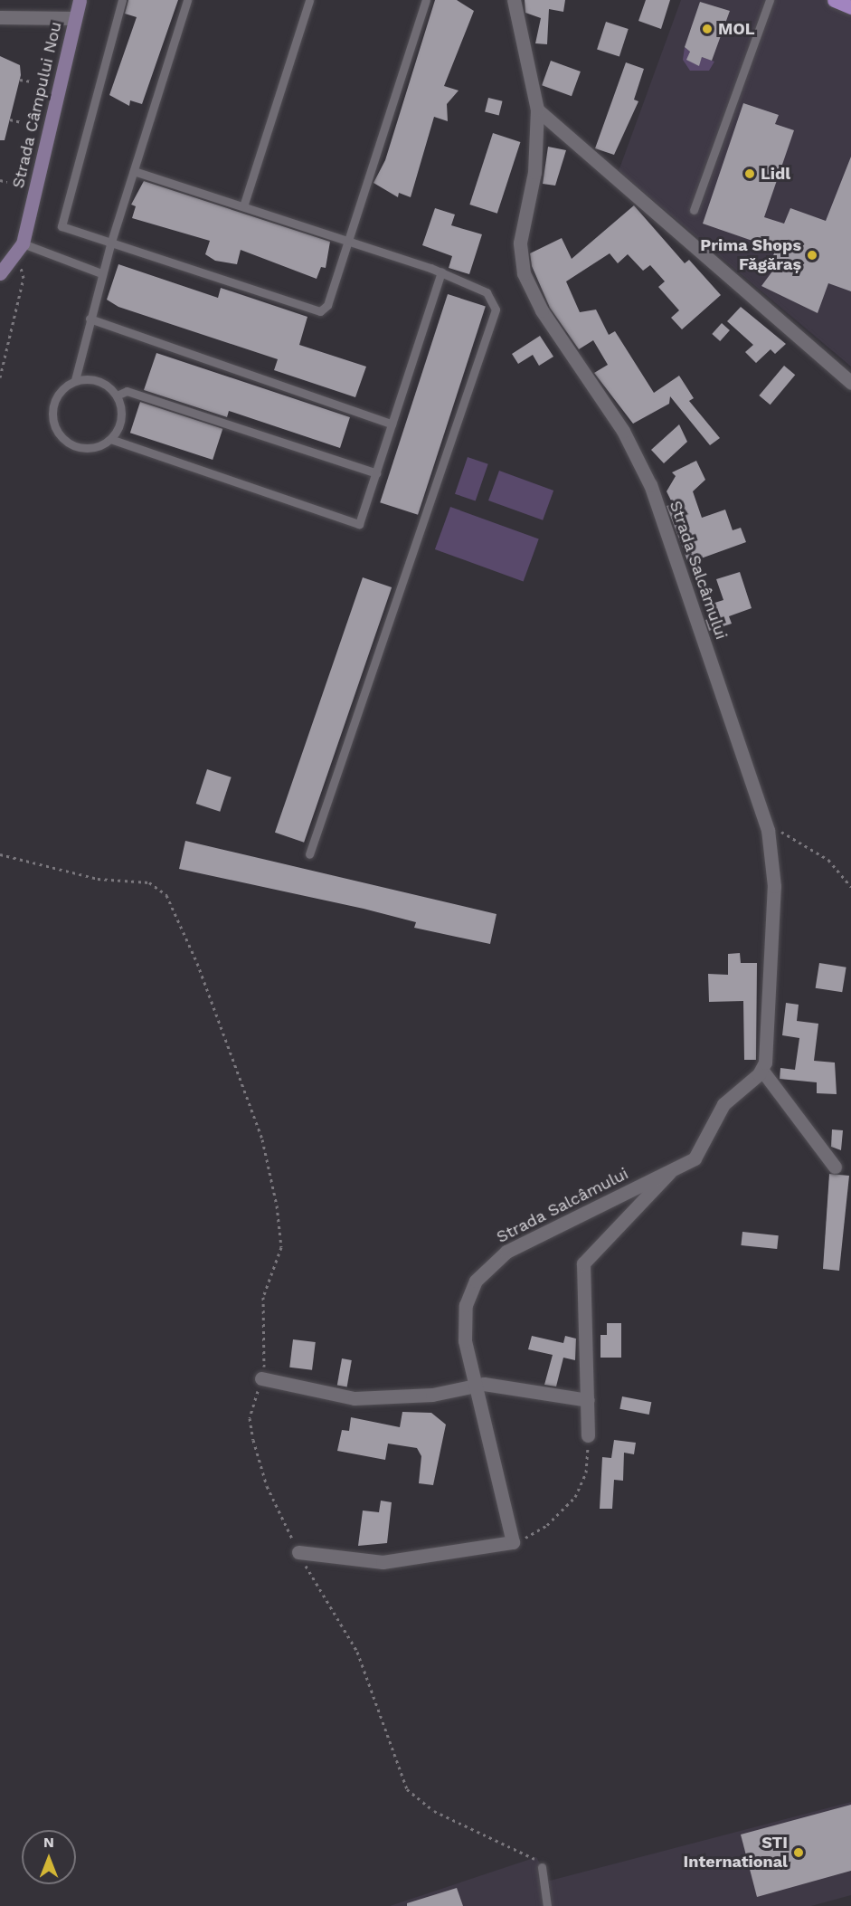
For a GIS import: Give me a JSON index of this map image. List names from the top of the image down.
{
  "streets": {
    "street": ["Strada Câmpului Nou", "Strada Salcâmului"]
  },
  "places": [
    "MOL",
    "Lidl",
    "Prima Shops Făgăraș",
    "STI International"
  ],
  "north": "top"
}
